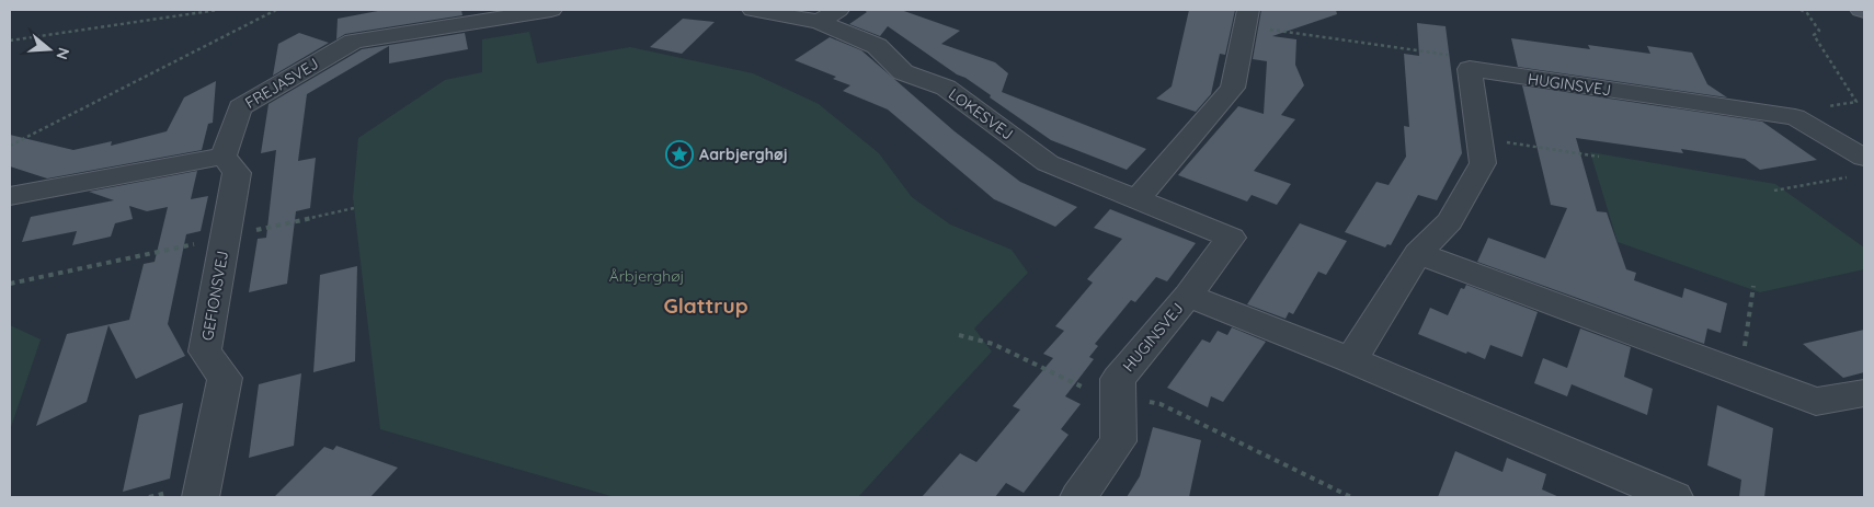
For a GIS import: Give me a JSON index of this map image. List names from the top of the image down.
{
  "streets": {
    "street": [
      "FREJASVEJ",
      "HUGINSVEJ",
      "LOKESVEJ",
      "GEFIONSVEJ"
    ]
  },
  "crossings": [
    ["FREJASVEJ", "GEFIONSVEJ"],
    ["HUGINSVEJ", "LOKESVEJ"]
  ],
  "districts": ["Glattrup"],
  "parks": ["Årbjerghøj"],
  "places": {
    "place": ["Aarbjerghøj"]
  },
  "north": "right"
}
